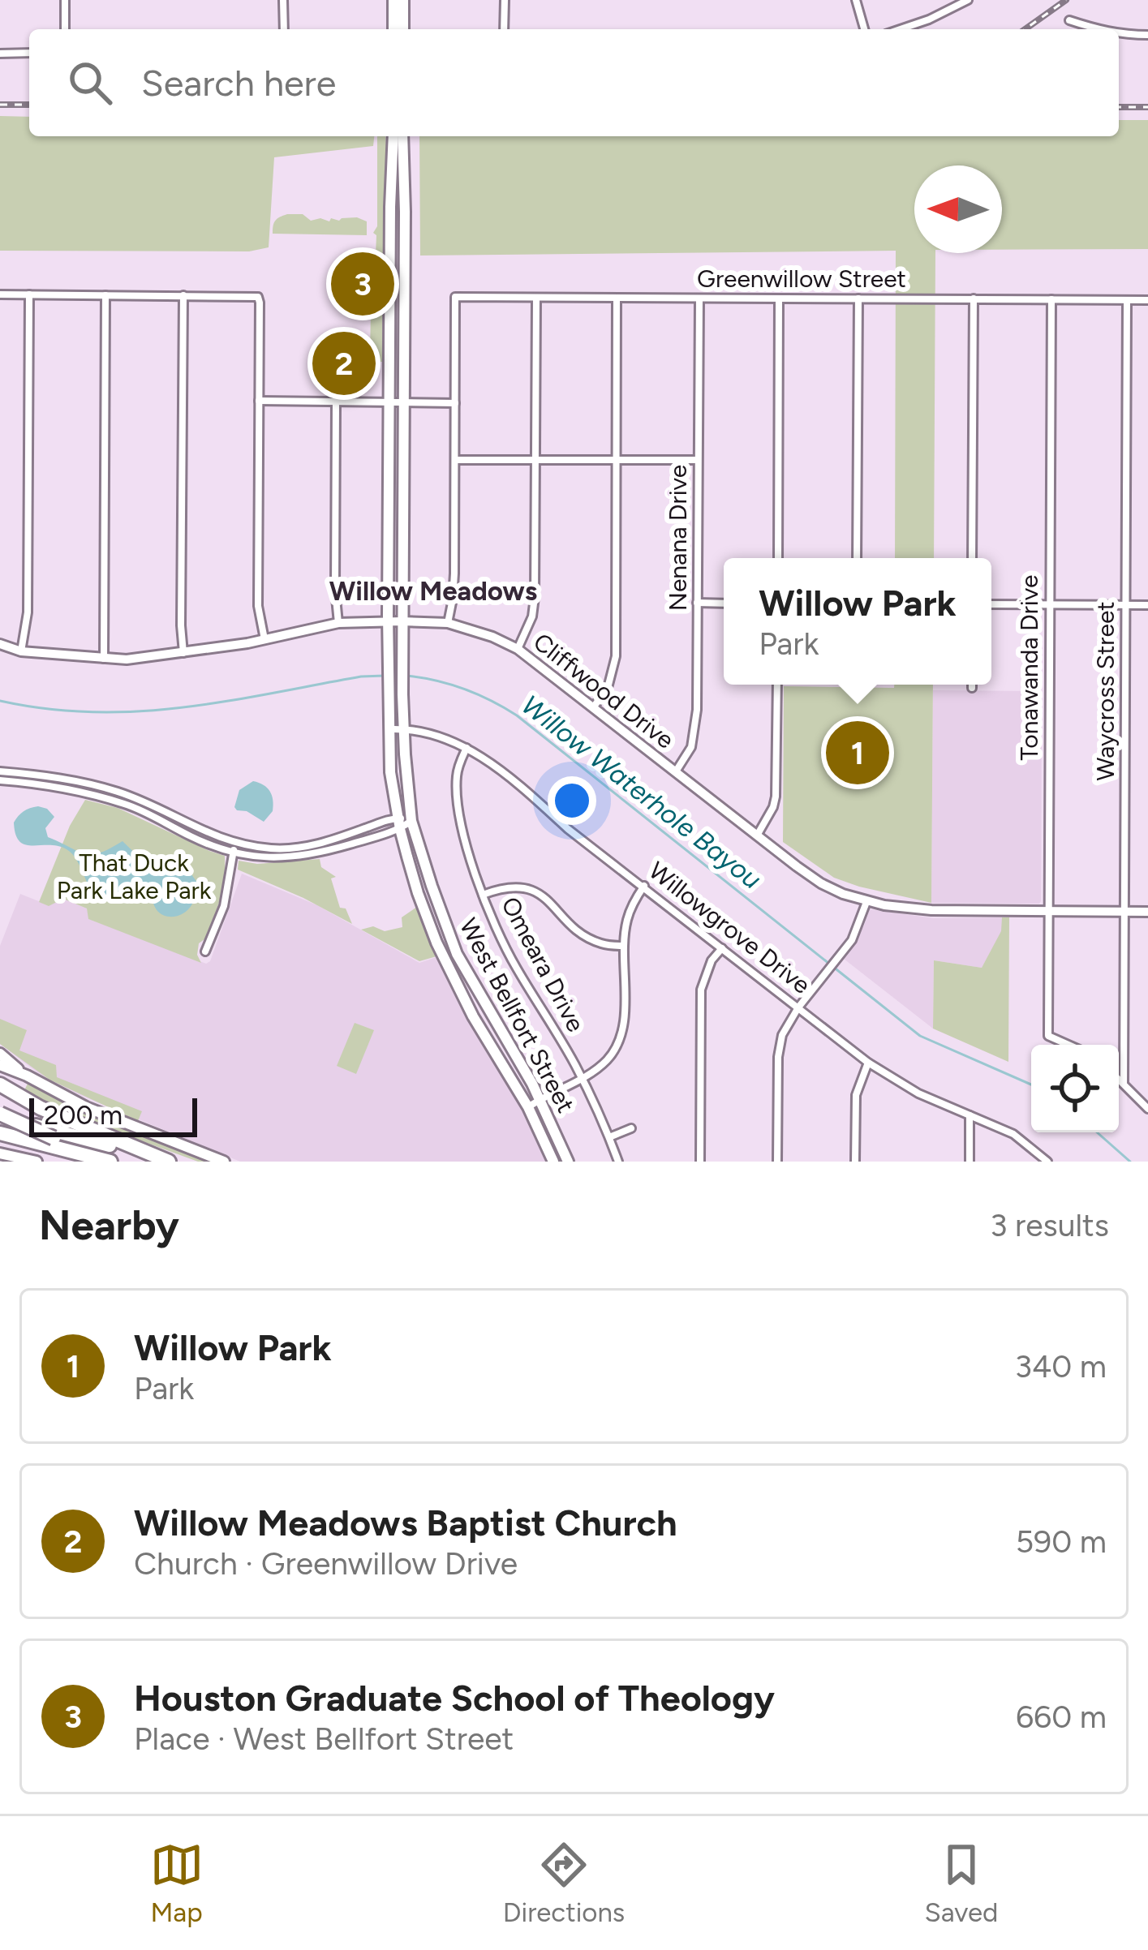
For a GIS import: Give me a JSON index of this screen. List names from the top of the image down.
{
  "streets": {
    "main road": ["West Bellfort Street"],
    "street": [
      "Greenwillow Street",
      "Nenana Drive",
      "Tonawanda Drive",
      "Cliffwood Drive",
      "Waycross Street",
      "Willowgrove Drive",
      "Omeara Drive"
    ]
  },
  "crossings": [
    ["Greenwillow Street", "Nenana Drive"],
    ["Greenwillow Street", "Tonawanda Drive"],
    ["Greenwillow Street", "Waycross Street"],
    ["Nenana Drive", "Cliffwood Drive"],
    ["Tonawanda Drive", "Cliffwood Drive"],
    ["Cliffwood Drive", "Waycross Street"],
    ["Cliffwood Drive", "West Bellfort Street"],
    ["Willowgrove Drive", "Omeara Drive"],
    ["Willowgrove Drive", "West Bellfort Street"]
  ],
  "districts": ["Willow Meadows"],
  "water": ["Willow Waterhole Bayou"],
  "parks": ["That Duck Park Lake Park"],
  "scale_bar": "200 m",
  "north": "left",
  "page": {
    "search": "Search here",
    "pins": ["3", "2", "1"],
    "popup": ["Willow Park", "Park"],
    "scale": "200 m",
    "heading": ["Nearby", "3 results"],
    "list": [
      {
        "mark": "1",
        "name": "Willow Park",
        "note": "Park",
        "value": "340 m"
      },
      {
        "mark": "2",
        "name": "Willow Meadows Baptist Church",
        "note": "Church · Greenwillow Drive",
        "value": "590 m"
      },
      {
        "mark": "3",
        "name": "Houston Graduate School of Theology",
        "note": "Place · West Bellfort Street",
        "value": "660 m"
      }
    ],
    "nav": ["Map", "Directions", "Saved"]
  }
}
